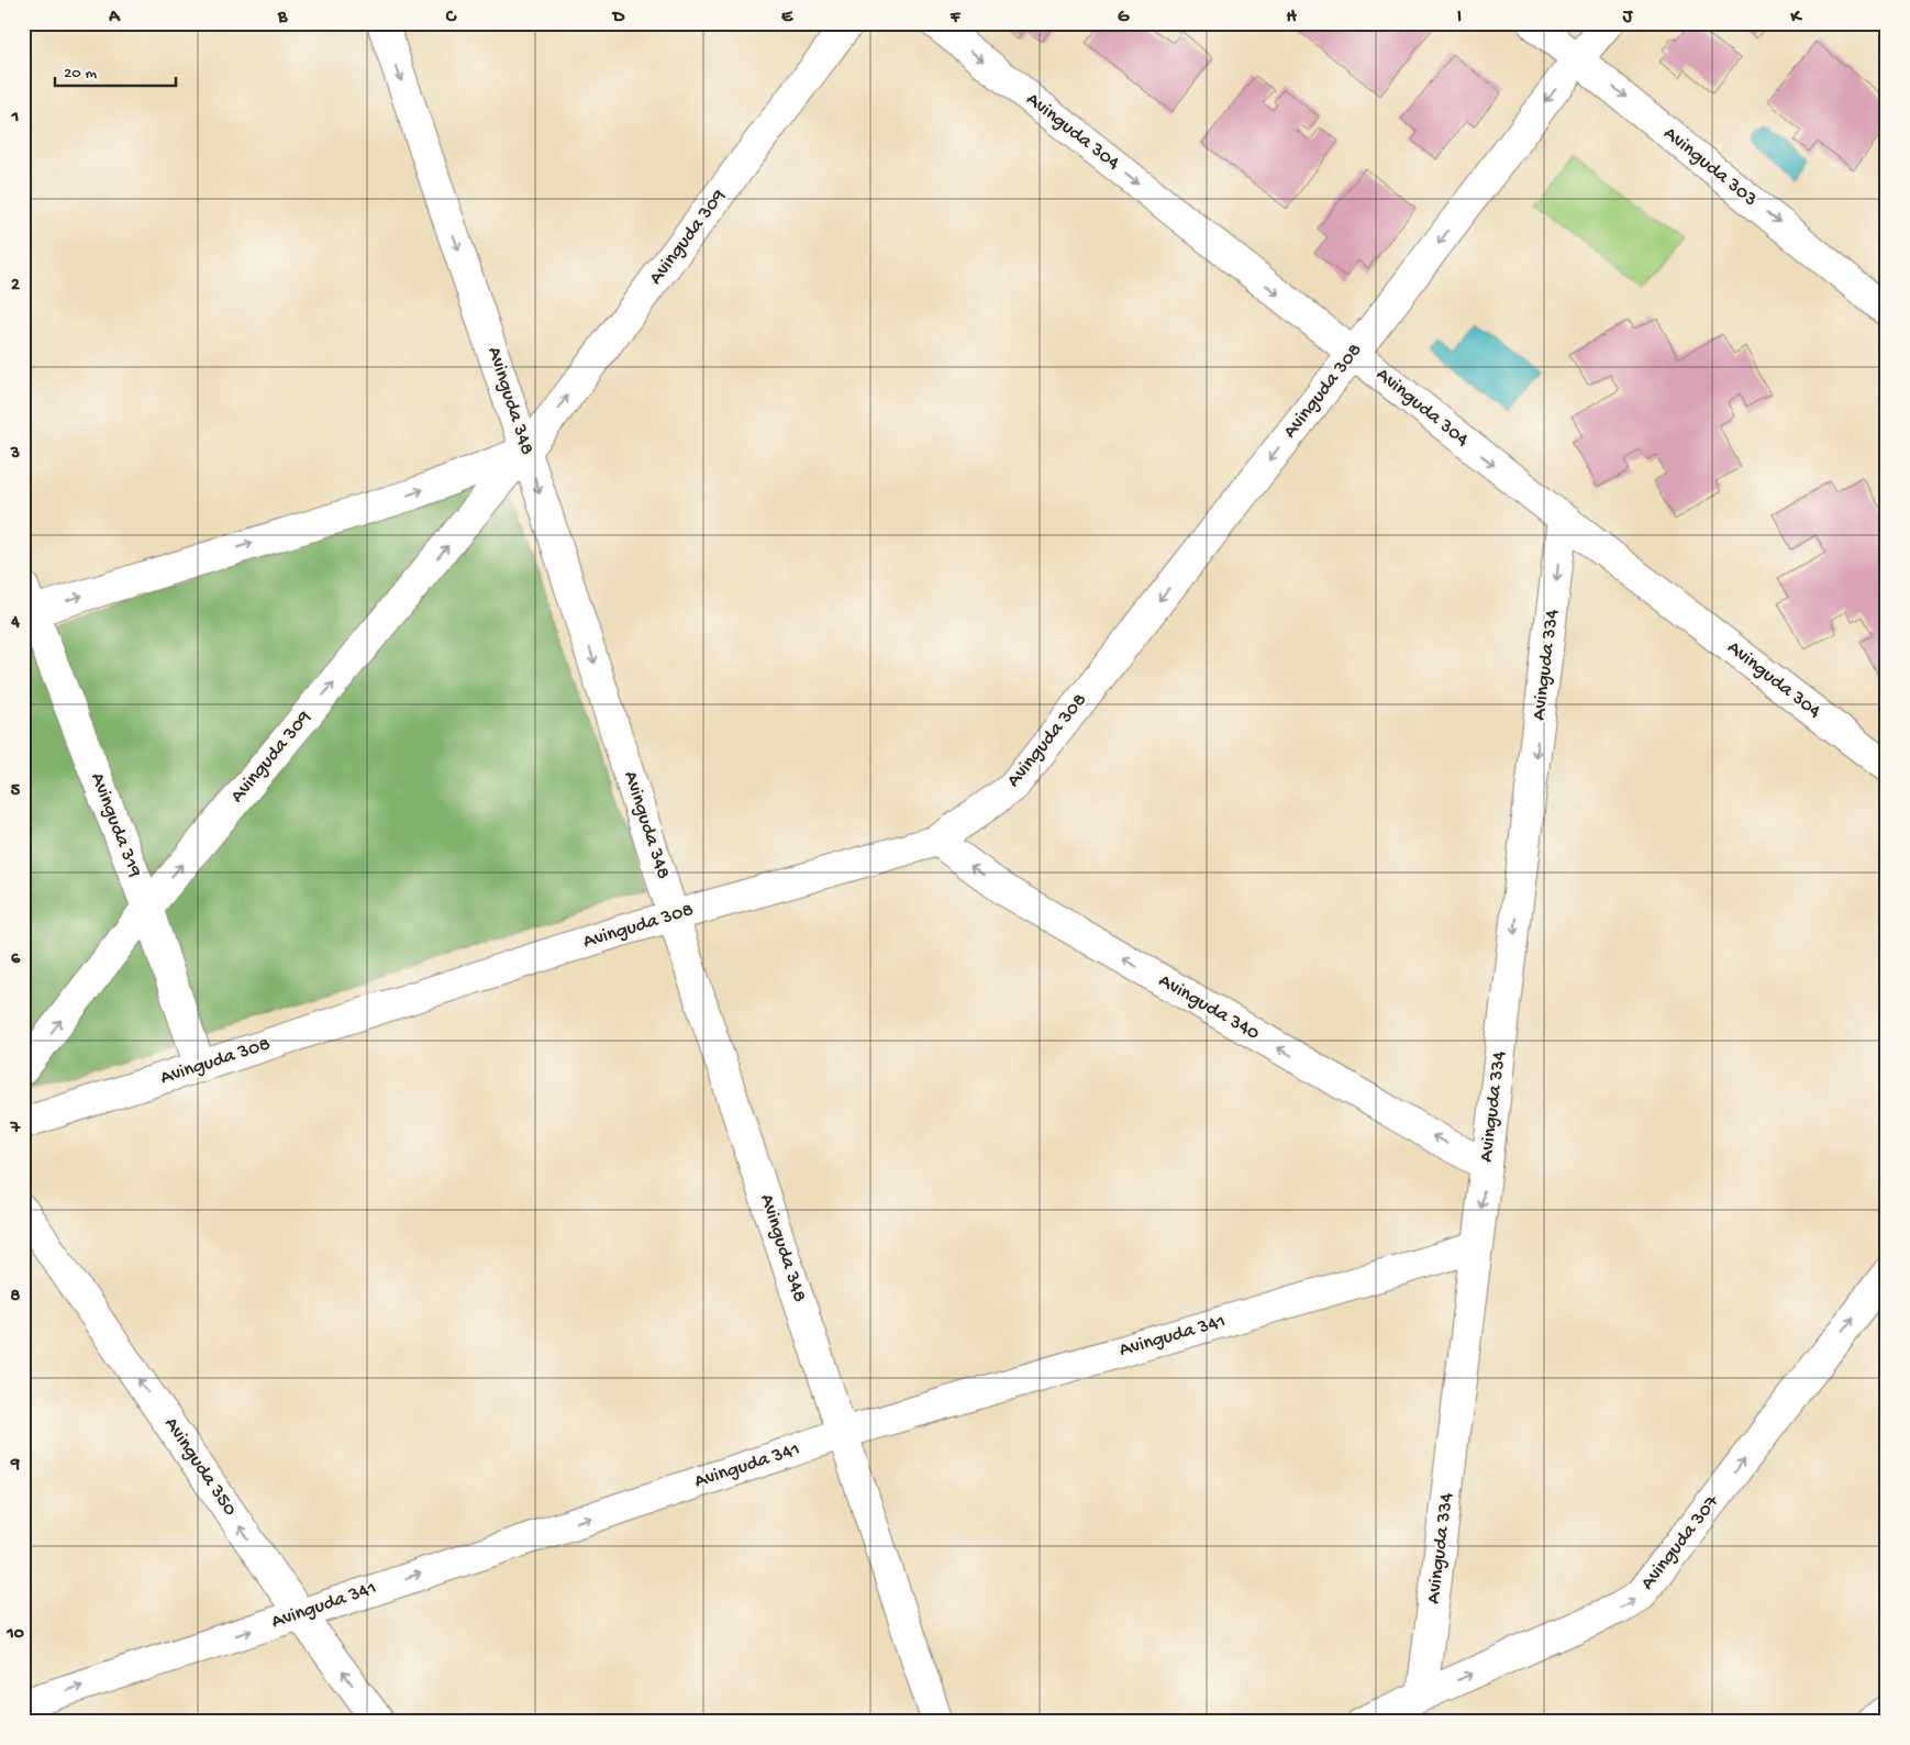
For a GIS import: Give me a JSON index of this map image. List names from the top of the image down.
{
  "streets": {
    "street": [
      "Avinguda 304",
      "Avinguda 303",
      "Avinguda 309",
      "Avinguda 308",
      "Avinguda 348",
      "Avinguda 334",
      "Avinguda 319",
      "Avinguda 340",
      "Avinguda 341",
      "Avinguda 350",
      "Avinguda 307"
    ]
  },
  "crossings": [
    ["Avinguda 304", "Avinguda 308"],
    ["Avinguda 304", "Avinguda 334"],
    ["Avinguda 303", "Avinguda 308"],
    ["Avinguda 309", "Avinguda 348"],
    ["Avinguda 309", "Avinguda 319"],
    ["Avinguda 308", "Avinguda 348"],
    ["Avinguda 308", "Avinguda 319"],
    ["Avinguda 308", "Avinguda 340"],
    ["Avinguda 348", "Avinguda 341"],
    ["Avinguda 334", "Avinguda 340"],
    ["Avinguda 334", "Avinguda 341"],
    ["Avinguda 334", "Avinguda 307"],
    ["Avinguda 341", "Avinguda 350"]
  ],
  "one_way": [
    "Avinguda 304",
    "Avinguda 303",
    "Avinguda 309",
    "Avinguda 308",
    "Avinguda 348",
    "Avinguda 334",
    "Avinguda 340",
    "Avinguda 341",
    "Avinguda 350",
    "Avinguda 307"
  ],
  "scale_bar": "20 m",
  "grid": {
    "columns": [
      "A",
      "B",
      "C",
      "D",
      "E",
      "F",
      "G",
      "H",
      "I",
      "J",
      "K"
    ],
    "rows": [
      "1",
      "2",
      "3",
      "4",
      "5",
      "6",
      "7",
      "8",
      "9",
      "10"
    ]
  }
}
